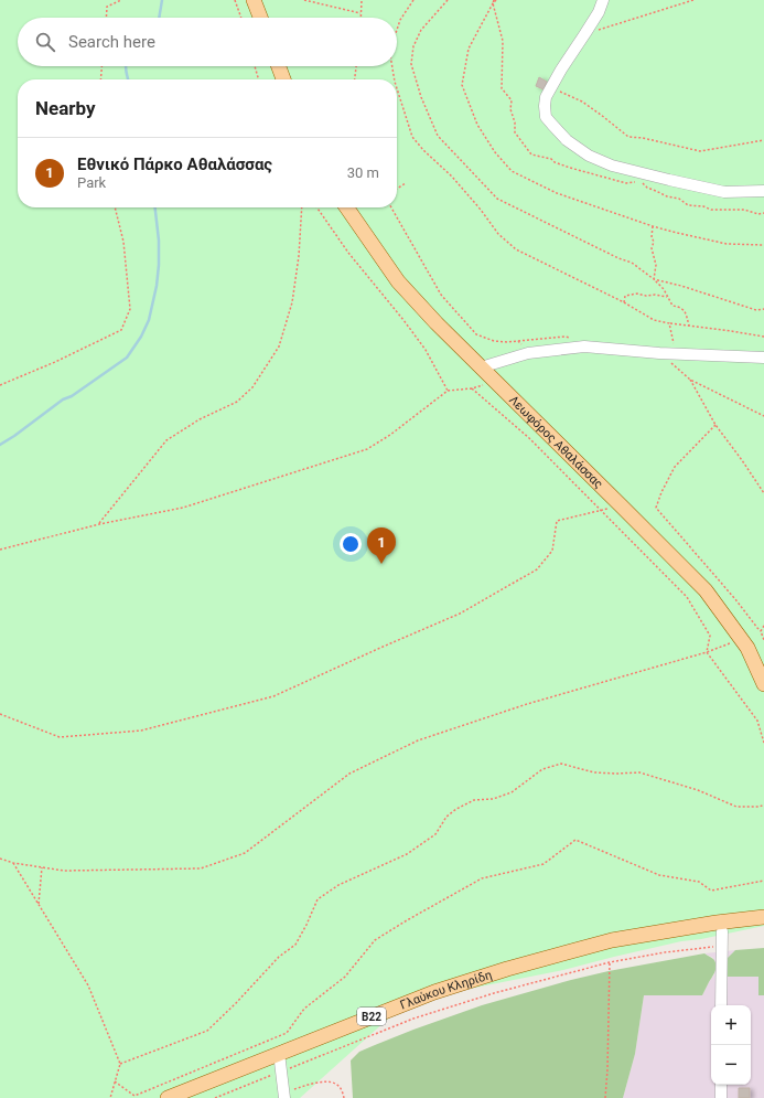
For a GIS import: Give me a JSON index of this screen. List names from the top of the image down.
{
  "streets": {
    "main road": ["Λεωφόρος Αθαλάσσας", "Γλαύκου Κληρίδη", "B22"]
  },
  "page": {
    "search": "Search here",
    "heading": "Nearby",
    "list": [
      {
        "mark": "1",
        "name": "Εθνικό Πάρκο Αθαλάσσας",
        "note": "Park",
        "value": "30 m"
      }
    ],
    "pins": "1",
    "map_buttons": ["+", "−"]
  }
}
